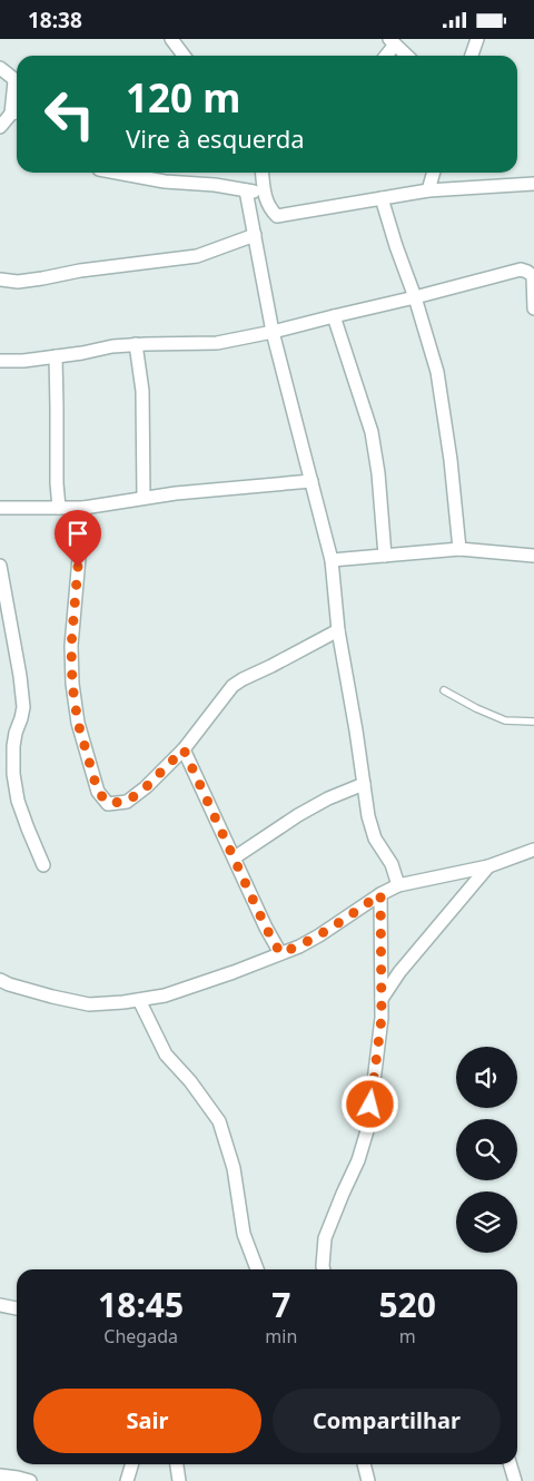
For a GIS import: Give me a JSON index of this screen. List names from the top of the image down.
{
  "page": {
    "status": "18:38",
    "turn": ["120 m", "Vire à esquerda"],
    "eta": [
      "18:45",
      "Chegada",
      "7",
      "min",
      "520",
      "m"
    ],
    "buttons": ["Sair", "Compartilhar"]
  }
}
